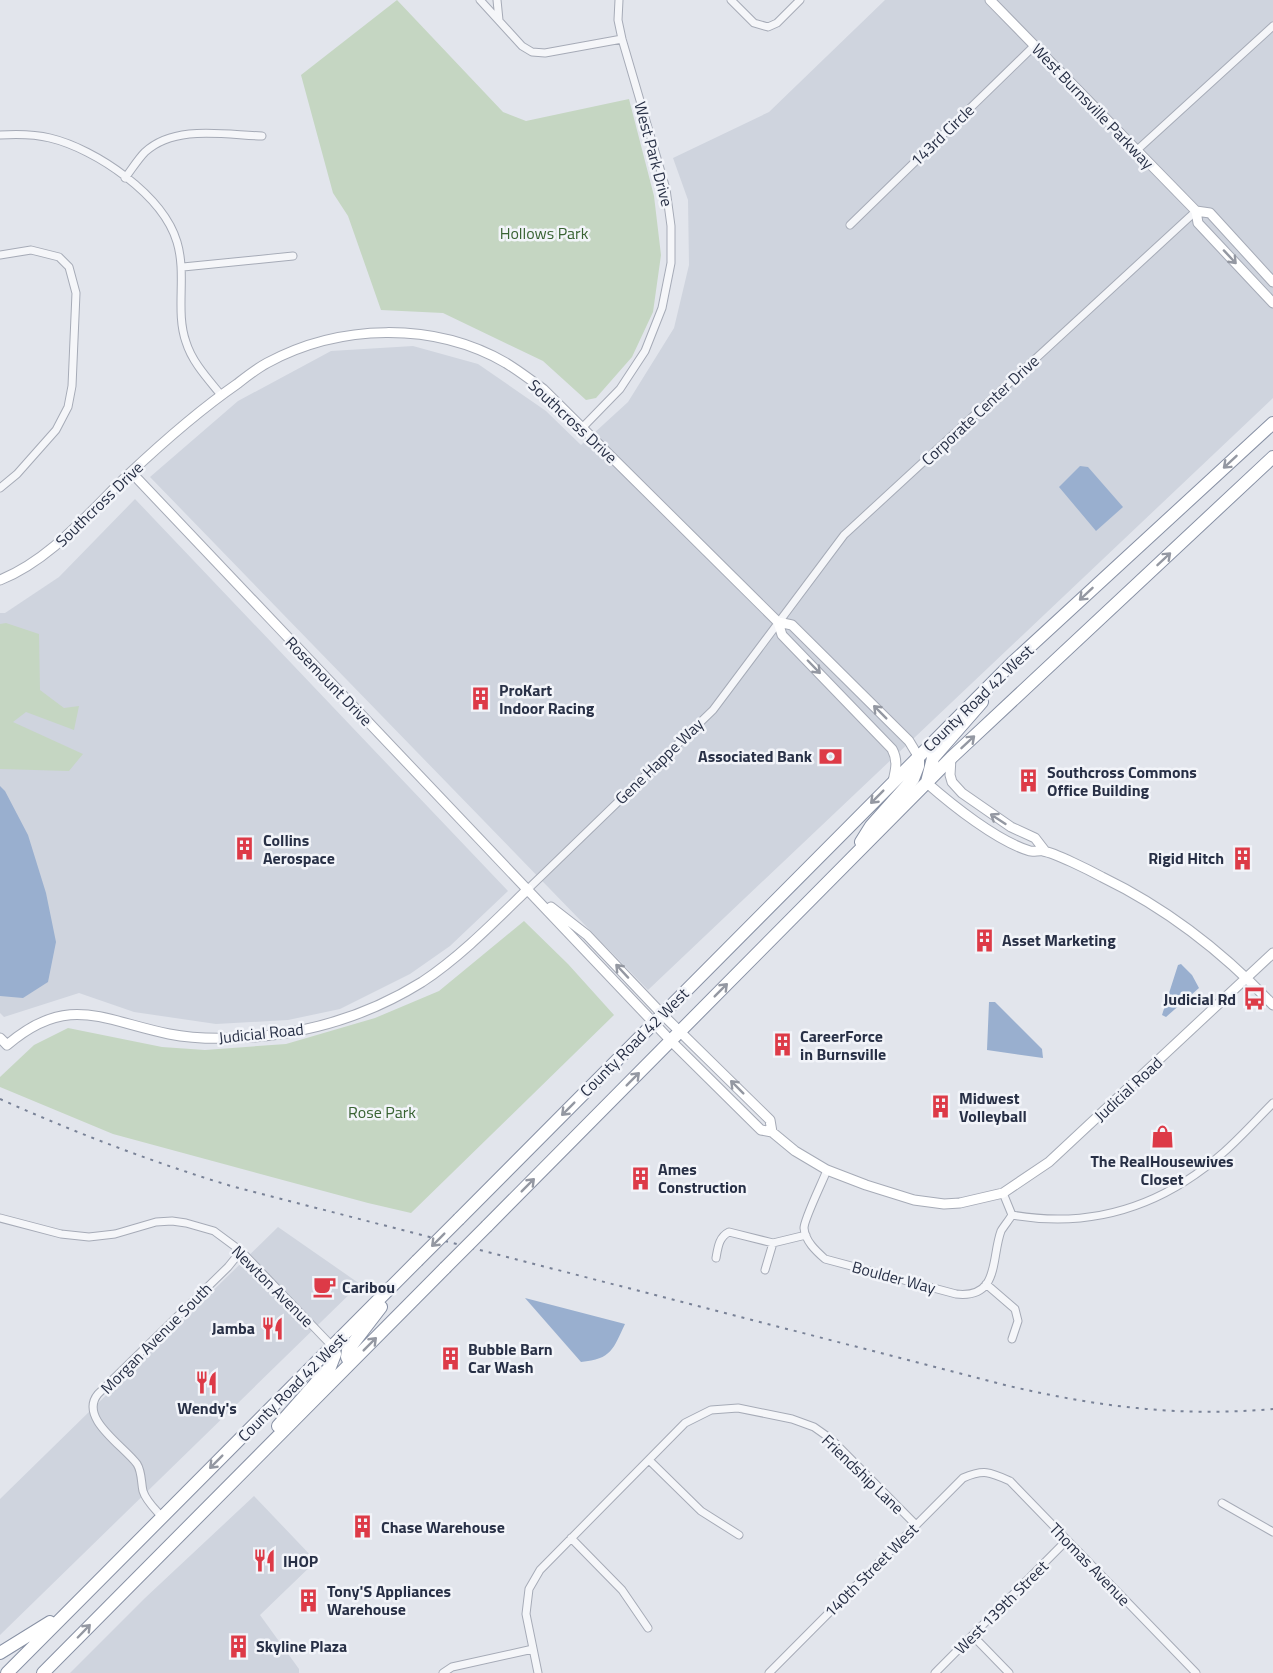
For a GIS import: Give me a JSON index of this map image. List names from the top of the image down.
{
  "streets": {
    "highway": ["County Road 42 West"],
    "street": [
      "West Burnsville Parkway",
      "143rd Circle",
      "West Park Drive",
      "Corporate Center Drive",
      "Southcross Drive",
      "Rosemount Drive",
      "Gene Happe Way",
      "Judicial Road",
      "Boulder Way",
      "Newton Avenue",
      "Morgan Avenue South",
      "Friendship Lane",
      "Thomas Avenue",
      "140th Street West",
      "West 139th Street"
    ]
  },
  "crossings": [
    ["West Burnsville Parkway", "143rd Circle"],
    ["West Burnsville Parkway", "Corporate Center Drive"],
    ["West Park Drive", "Southcross Drive"],
    ["Corporate Center Drive", "Southcross Drive"],
    ["Corporate Center Drive", "Gene Happe Way"],
    ["Southcross Drive", "Rosemount Drive"],
    ["Southcross Drive", "County Road 42 West"],
    ["Southcross Drive", "Gene Happe Way"],
    ["Rosemount Drive", "County Road 42 West"],
    ["Rosemount Drive", "Gene Happe Way"],
    ["Rosemount Drive", "Judicial Road"],
    ["County Road 42 West", "Judicial Road"],
    ["County Road 42 West", "Newton Avenue"],
    ["County Road 42 West", "Morgan Avenue South"],
    ["Gene Happe Way", "Judicial Road"],
    ["Newton Avenue", "Morgan Avenue South"],
    ["Friendship Lane", "140th Street West"],
    ["Thomas Avenue", "140th Street West"],
    ["Thomas Avenue", "West 139th Street"]
  ],
  "parks": ["Hollows Park", "Rose Park"],
  "places": {
    "building": [
      "ProKart Indoor Racing",
      "Southcross Commons Office Building",
      "Collins Aerospace",
      "Rigid Hitch",
      "Asset Marketing",
      "CareerForce in Burnsville",
      "Midwest Volleyball",
      "Ames Construction",
      "Bubble Barn Car Wash",
      "Chase Warehouse",
      "Tony'S Appliances Warehouse",
      "Skyline Plaza"
    ],
    "bank": ["Associated Bank"],
    "bus stop": ["Judicial Rd"],
    "shop": ["The RealHousewives Closet"],
    "cafe": ["Caribou"],
    "restaurant": ["Jamba", "Wendy's", "IHOP"]
  }
}
